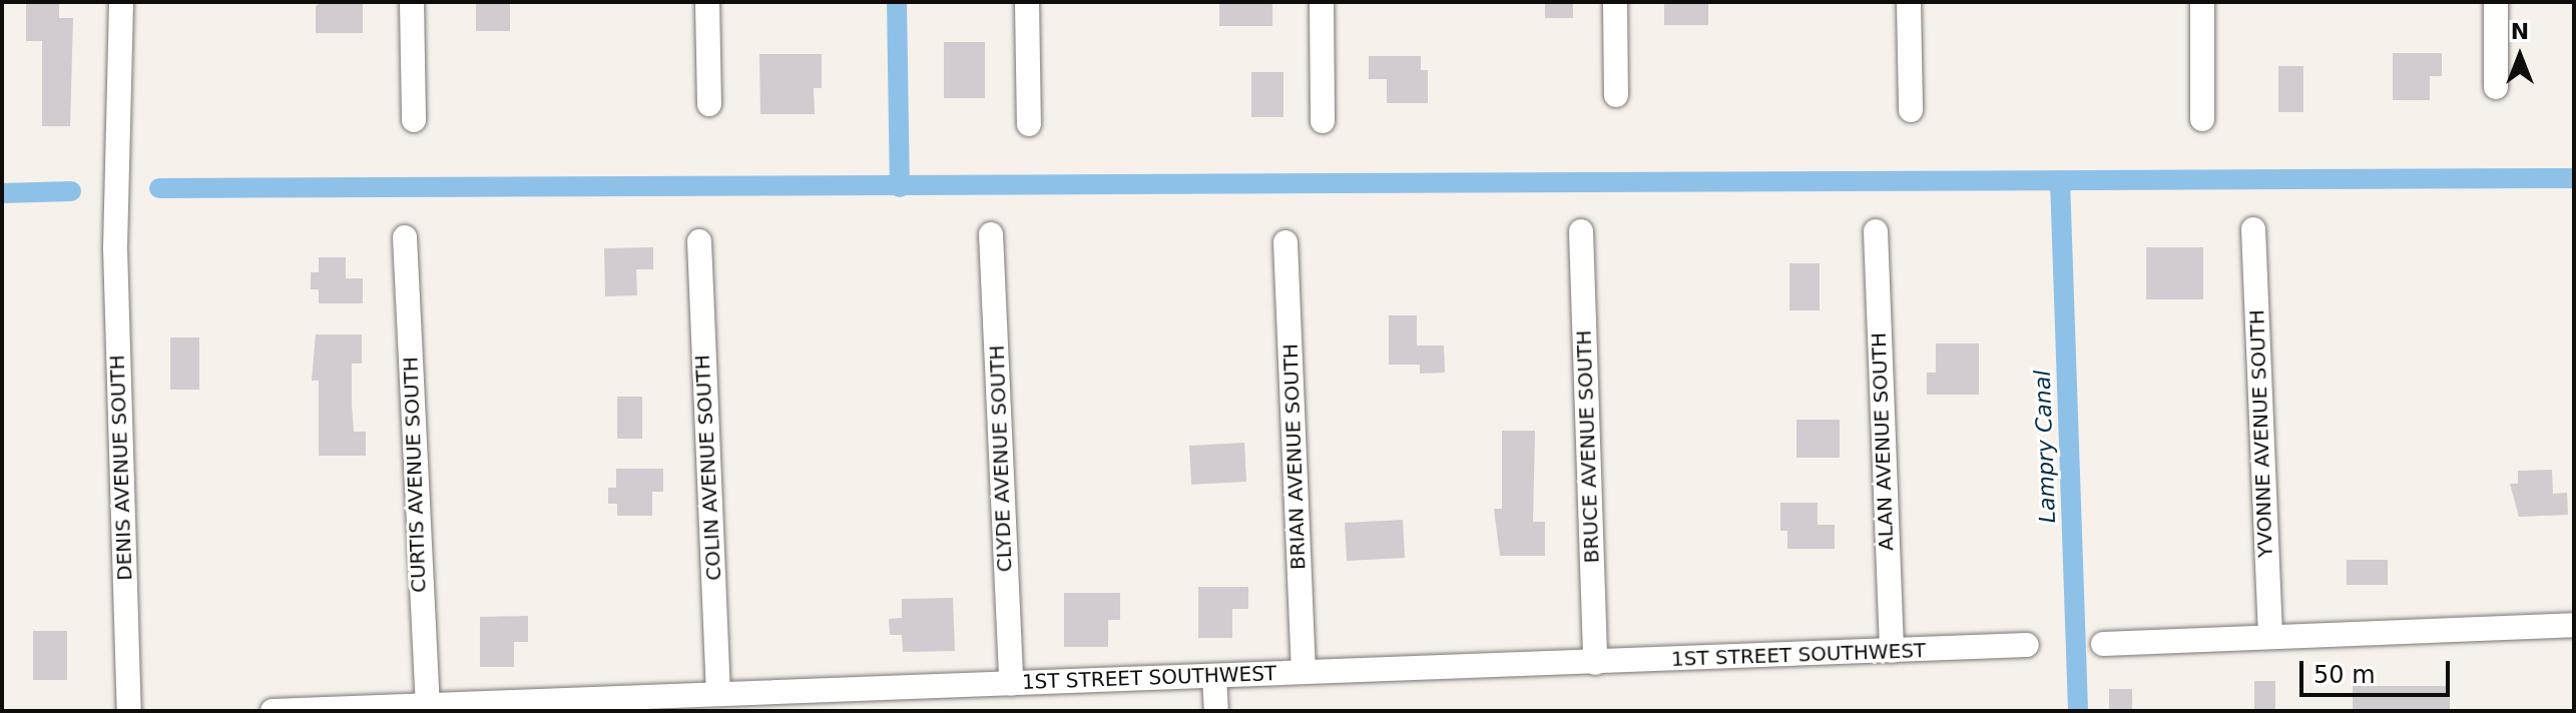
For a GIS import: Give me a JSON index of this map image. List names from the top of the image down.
{
  "streets": {
    "street": [
      "YVONNE AVENUE SOUTH",
      "ALAN AVENUE SOUTH",
      "BRUCE AVENUE SOUTH",
      "BRIAN AVENUE SOUTH",
      "CLYDE AVENUE SOUTH",
      "DENIS AVENUE SOUTH",
      "COLIN AVENUE SOUTH",
      "CURTIS AVENUE SOUTH",
      "1ST STREET SOUTHWEST"
    ]
  },
  "crossings": [
    ["ALAN AVENUE SOUTH", "1ST STREET SOUTHWEST"],
    ["BRUCE AVENUE SOUTH", "1ST STREET SOUTHWEST"],
    ["BRIAN AVENUE SOUTH", "1ST STREET SOUTHWEST"],
    ["CLYDE AVENUE SOUTH", "1ST STREET SOUTHWEST"],
    ["COLIN AVENUE SOUTH", "1ST STREET SOUTHWEST"],
    ["CURTIS AVENUE SOUTH", "1ST STREET SOUTHWEST"]
  ],
  "water": ["Lampry Canal"],
  "scale_bar": "50 m",
  "north": "top"
}
